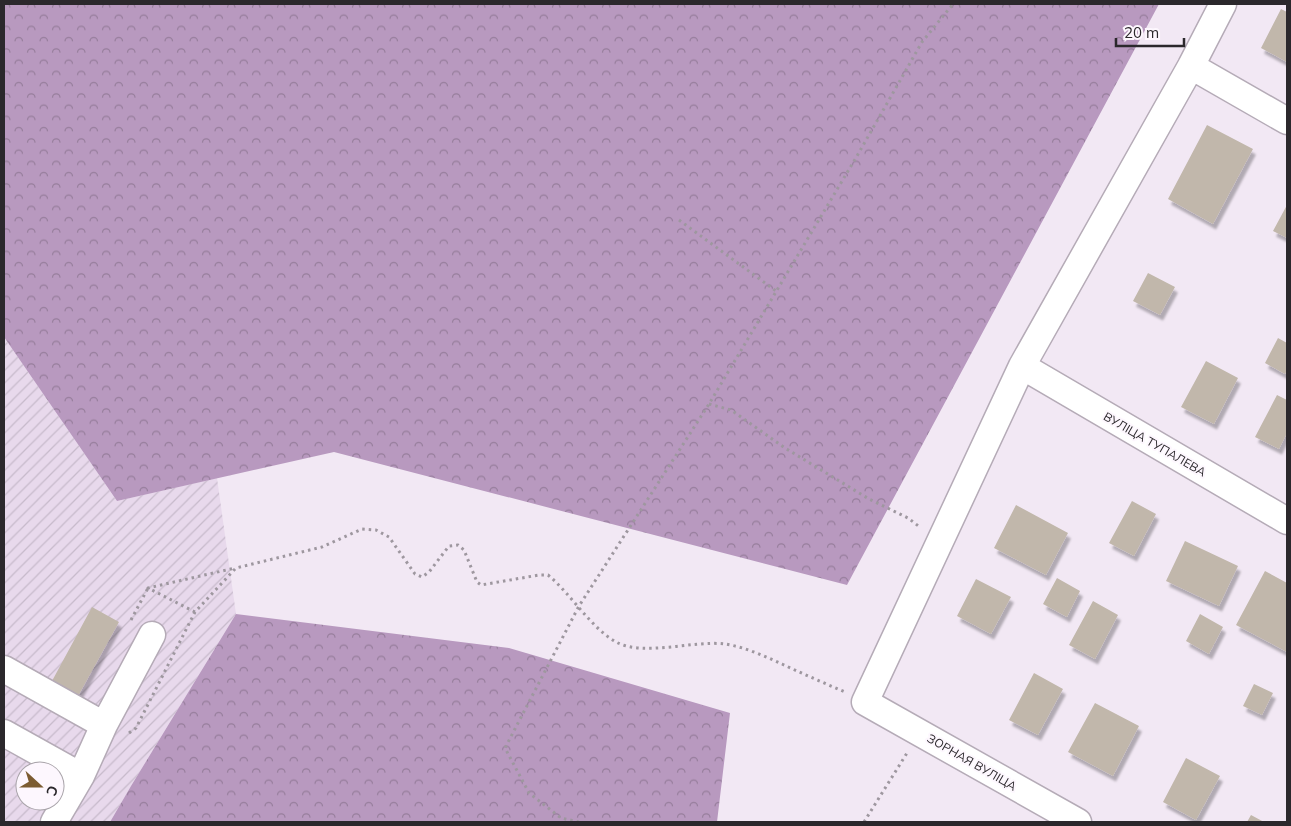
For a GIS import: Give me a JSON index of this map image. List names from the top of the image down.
{
  "streets": {
    "street": ["ВУЛІЦА ТУПАЛЕВА", "ЗОРНАЯ ВУЛІЦА"]
  },
  "scale_bar": "20 m",
  "north": "right"
}
